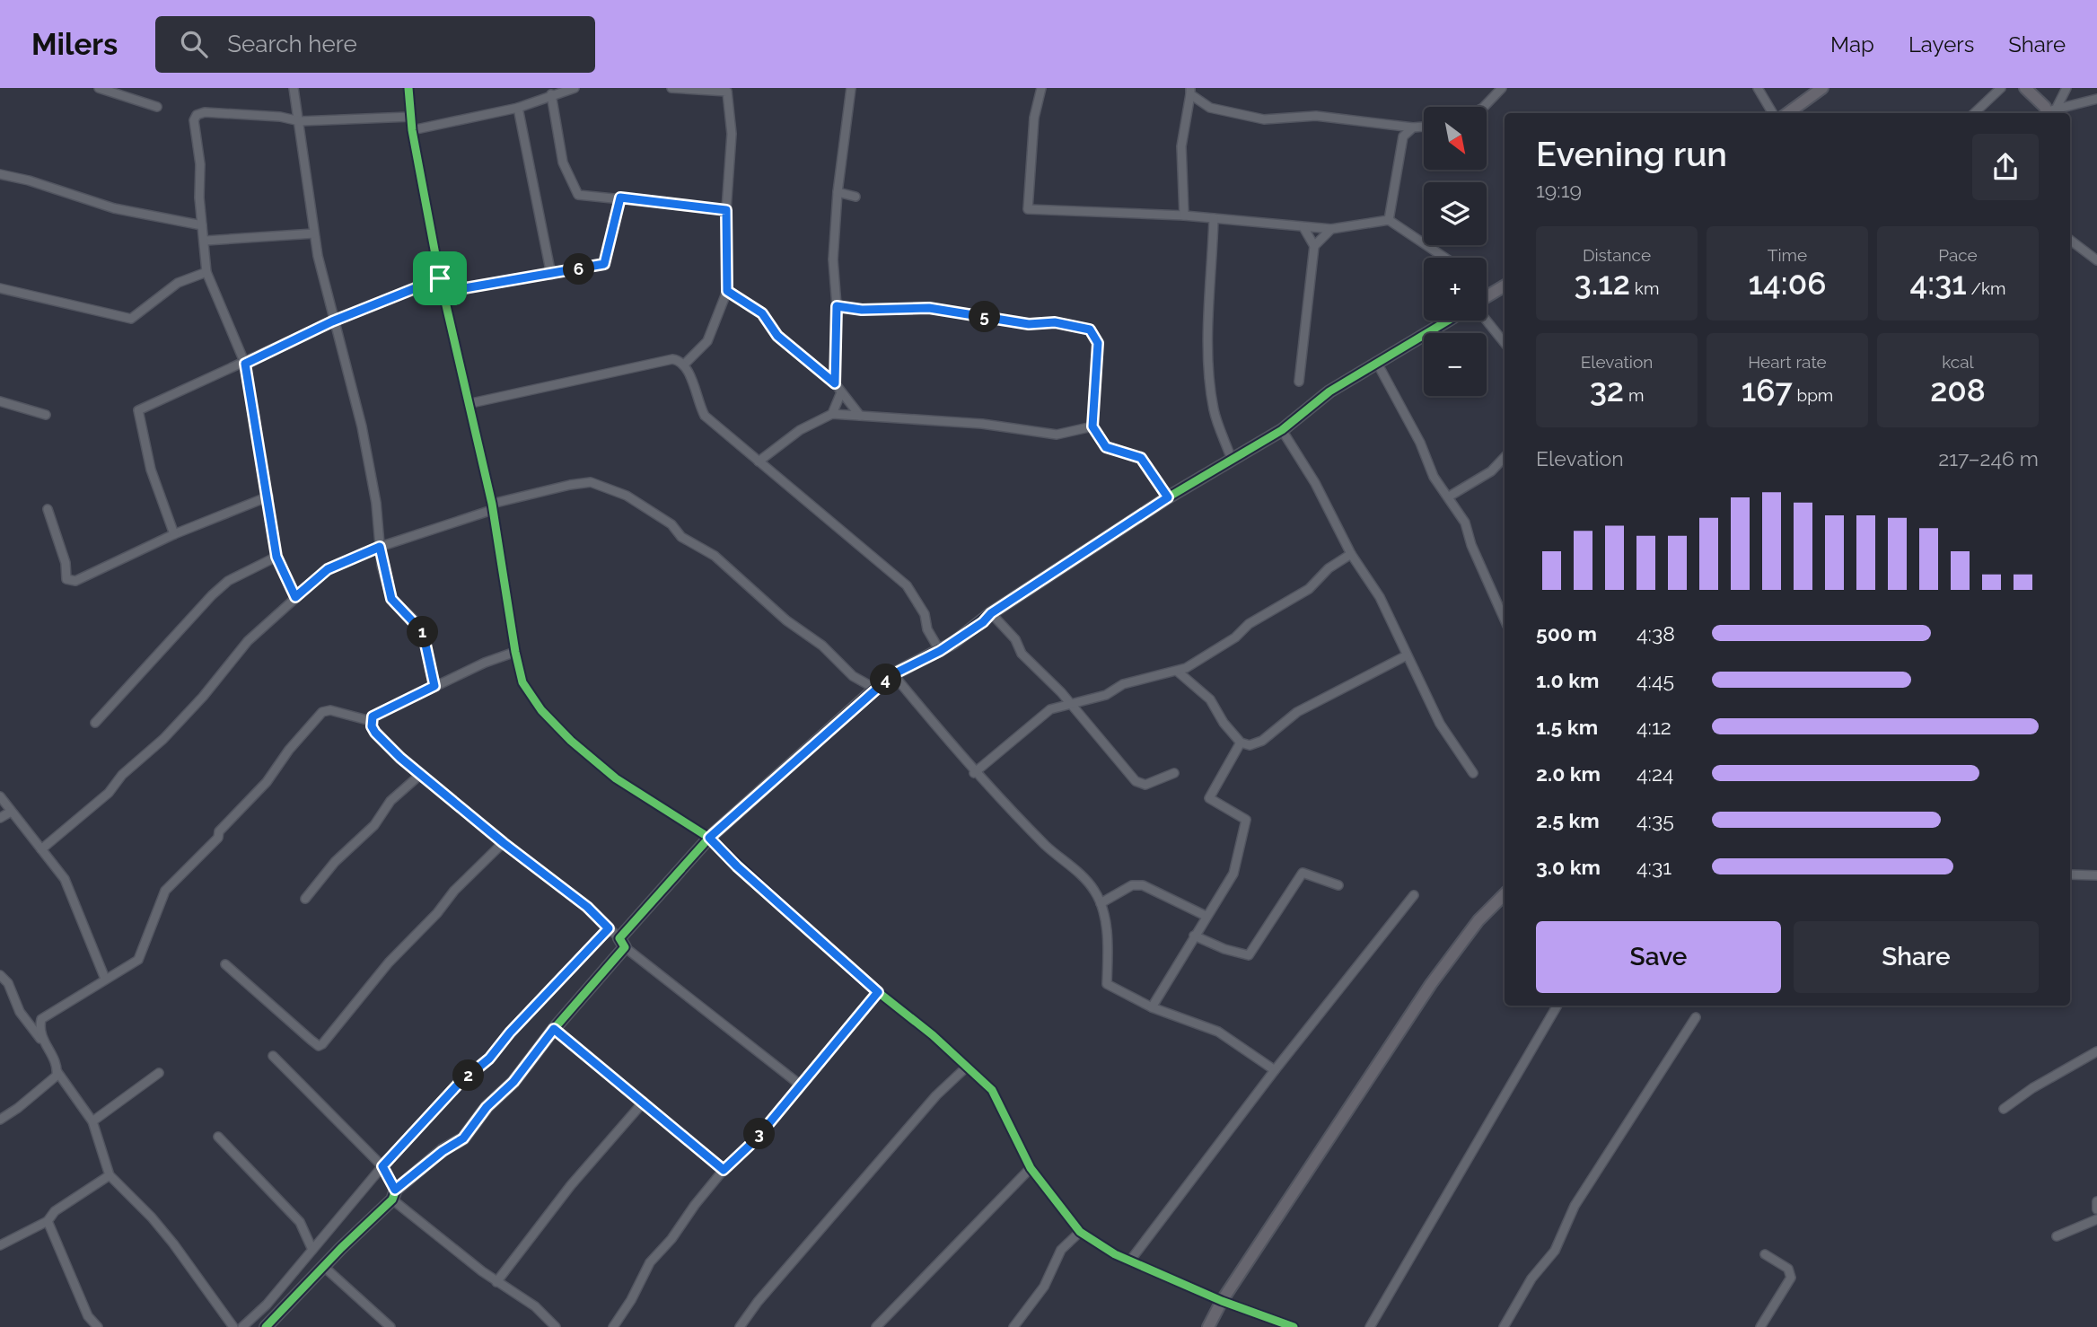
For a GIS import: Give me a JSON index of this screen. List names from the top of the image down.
{
  "north": "bottom right",
  "page": {
    "header": "Milers",
    "search": "Search here",
    "nav": ["Map", "Layers", "Share"],
    "map_buttons": ["+", "−"],
    "heading": ["Evening run", "19:19"],
    "stats": [
      ["Distance", "3.12 km"],
      ["Time", "14:06"],
      ["Pace", "4:31 /km"],
      ["Elevation", "32 m"],
      ["Heart rate", "167 bpm"],
      ["kcal", "208"]
    ],
    "pins": [
      "6",
      "5",
      "1",
      "4",
      "2",
      "3"
    ],
    "chart": ["Elevation", "217–246 m"],
    "list": [
      {
        "name": "500 m",
        "note": "4:38"
      },
      {
        "name": "1.0 km",
        "note": "4:45"
      },
      {
        "name": "1.5 km",
        "note": "4:12"
      },
      {
        "name": "2.0 km",
        "note": "4:24"
      },
      {
        "name": "2.5 km",
        "note": "4:35"
      },
      {
        "name": "3.0 km",
        "note": "4:31"
      }
    ],
    "buttons": ["Save", "Share"]
  }
}
